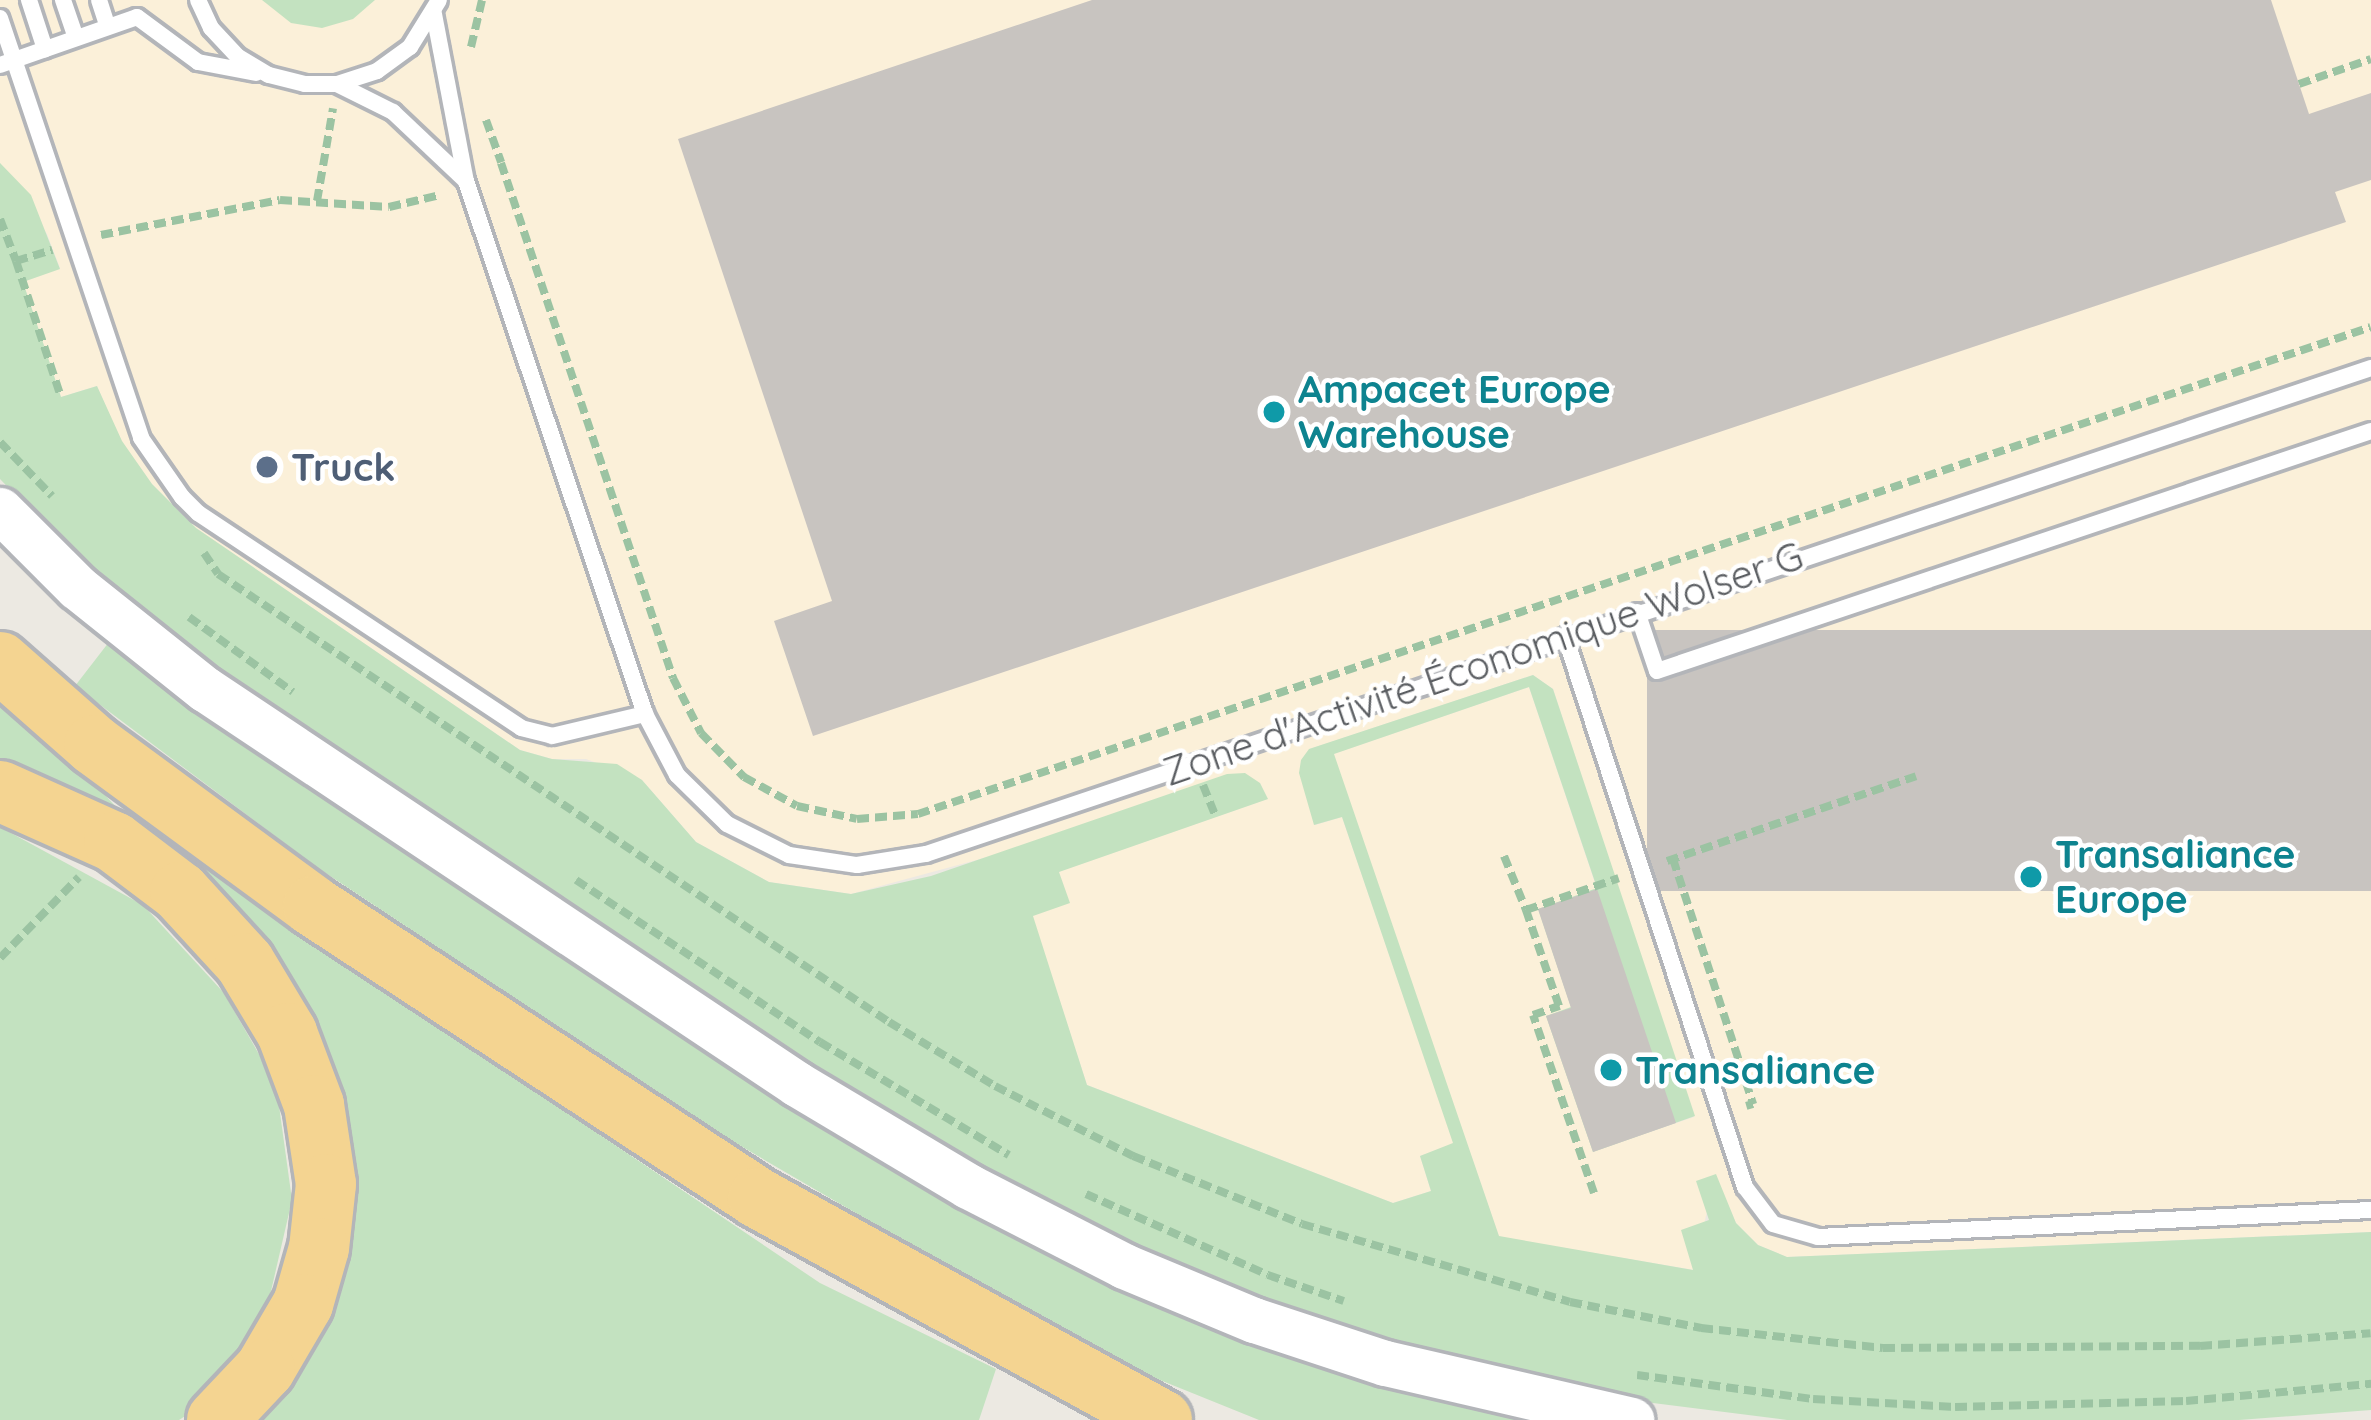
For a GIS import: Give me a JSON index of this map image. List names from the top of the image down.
{
  "streets": {
    "lane": ["Zone d'Activité Économique Wolser G"]
  },
  "places": [
    "Ampacet Europe Warehouse",
    "Truck",
    "Transaliance Europe",
    "Transaliance"
  ]
}
